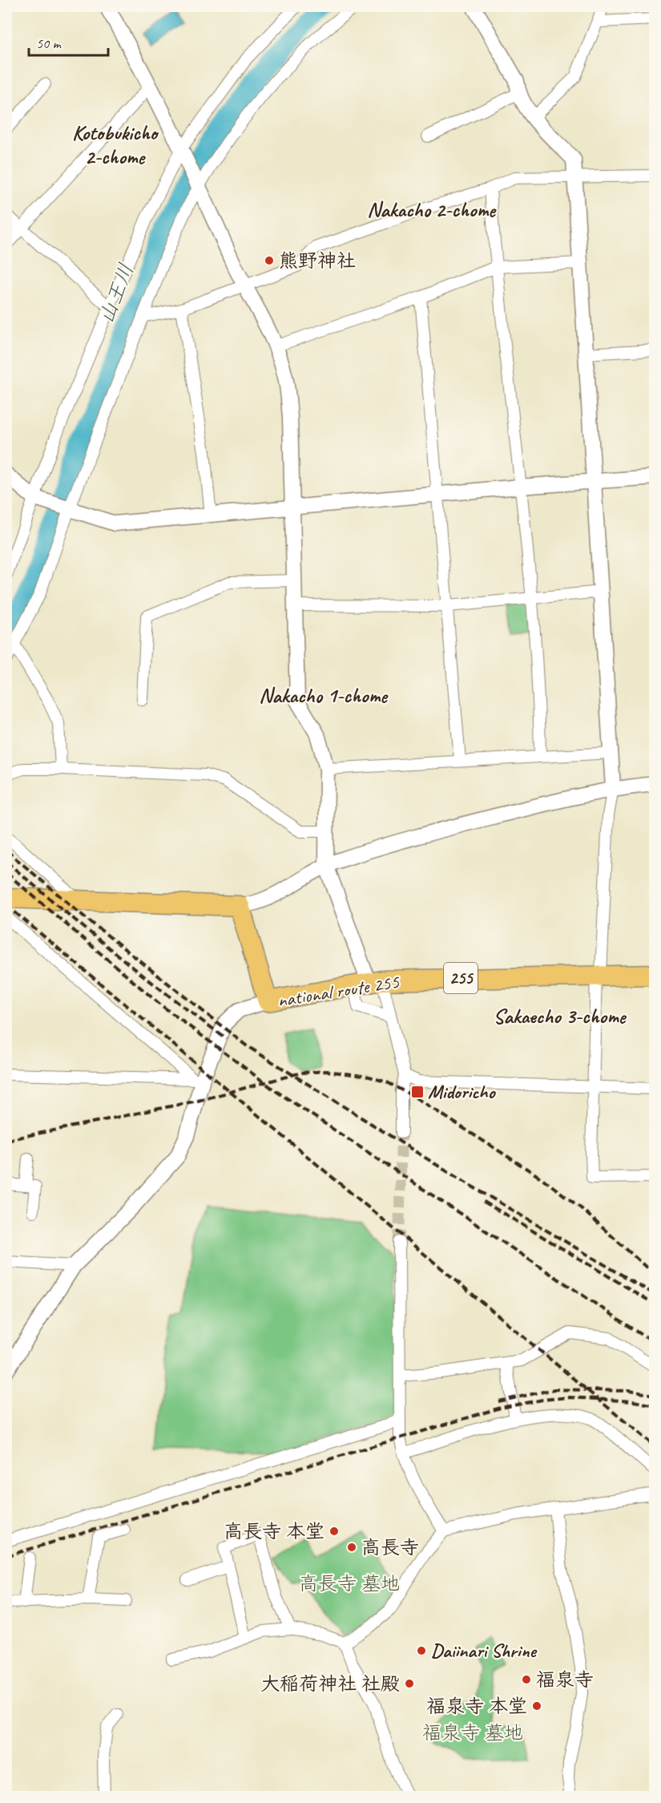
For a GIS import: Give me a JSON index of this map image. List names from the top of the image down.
{
  "streets": {
    "highway": ["255", "national route 255"]
  },
  "districts": [
    "Kotobukicho 2-chome",
    "Nakacho 2-chome",
    "Nakacho 1-chome",
    "Sakaecho 3-chome"
  ],
  "water": ["山王川"],
  "parks": ["高長寺 墓地", "福泉寺 墓地"],
  "places": {
    "other": [
      "熊野神社",
      "高長寺 本堂",
      "高長寺",
      "Daiinari Shrine",
      "福泉寺",
      "大稲荷神社 社殿",
      "福泉寺 本堂"
    ],
    "transit": ["Midoricho"]
  },
  "scale_bar": "50 m"
}
